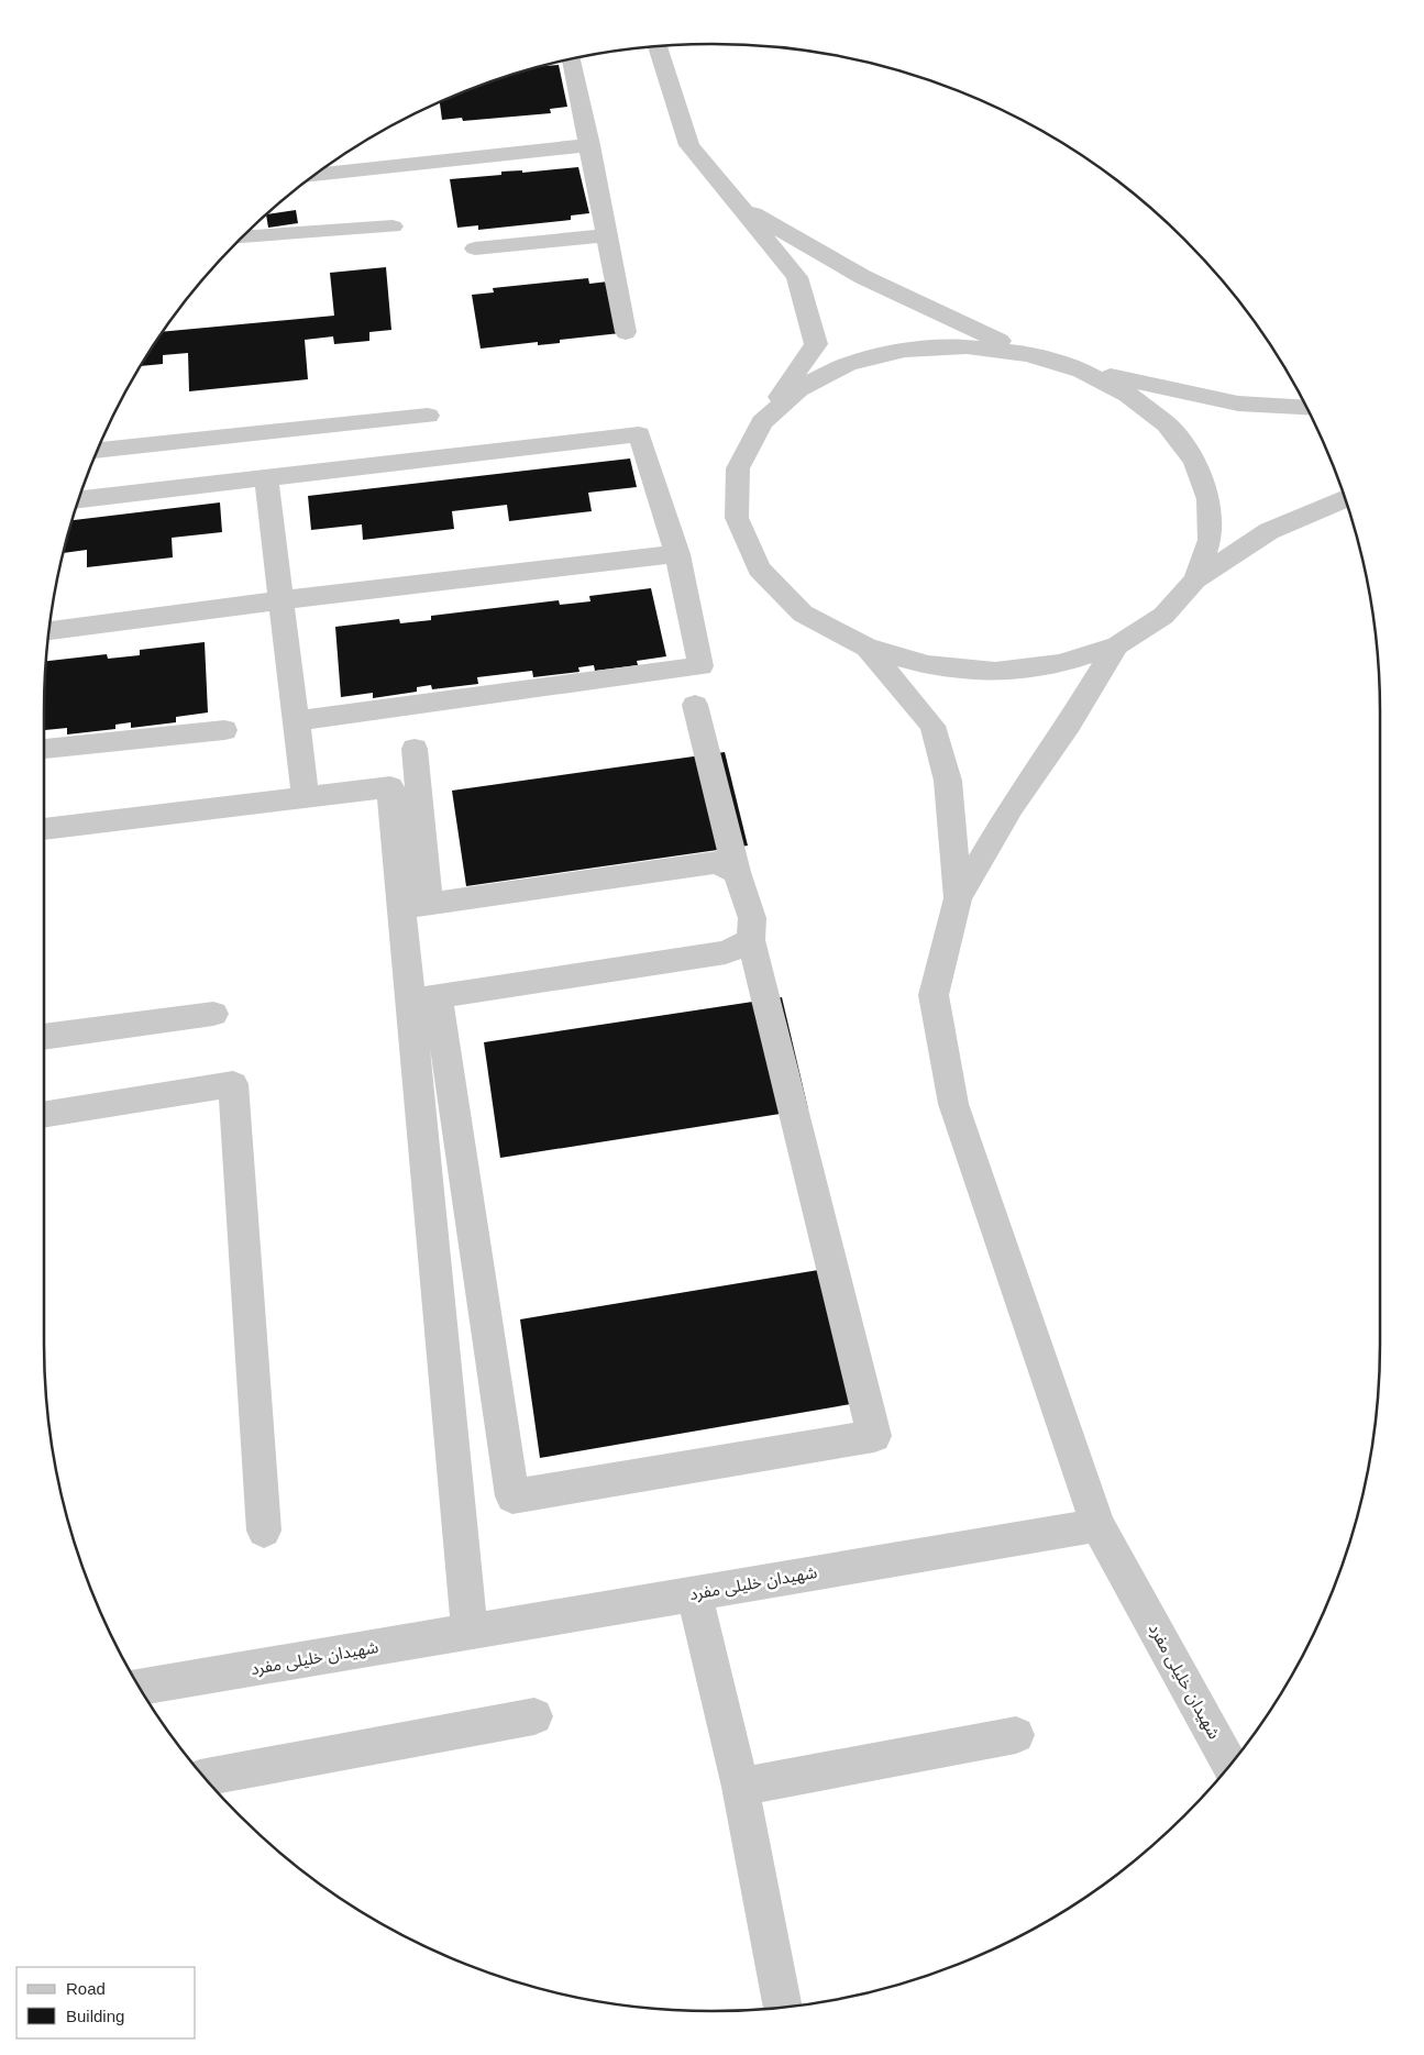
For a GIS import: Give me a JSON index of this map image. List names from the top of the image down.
{
  "streets": {
    "street": ["شهیدان خلیلی مفرد"]
  },
  "legend": ["Road", "Building"]
}
